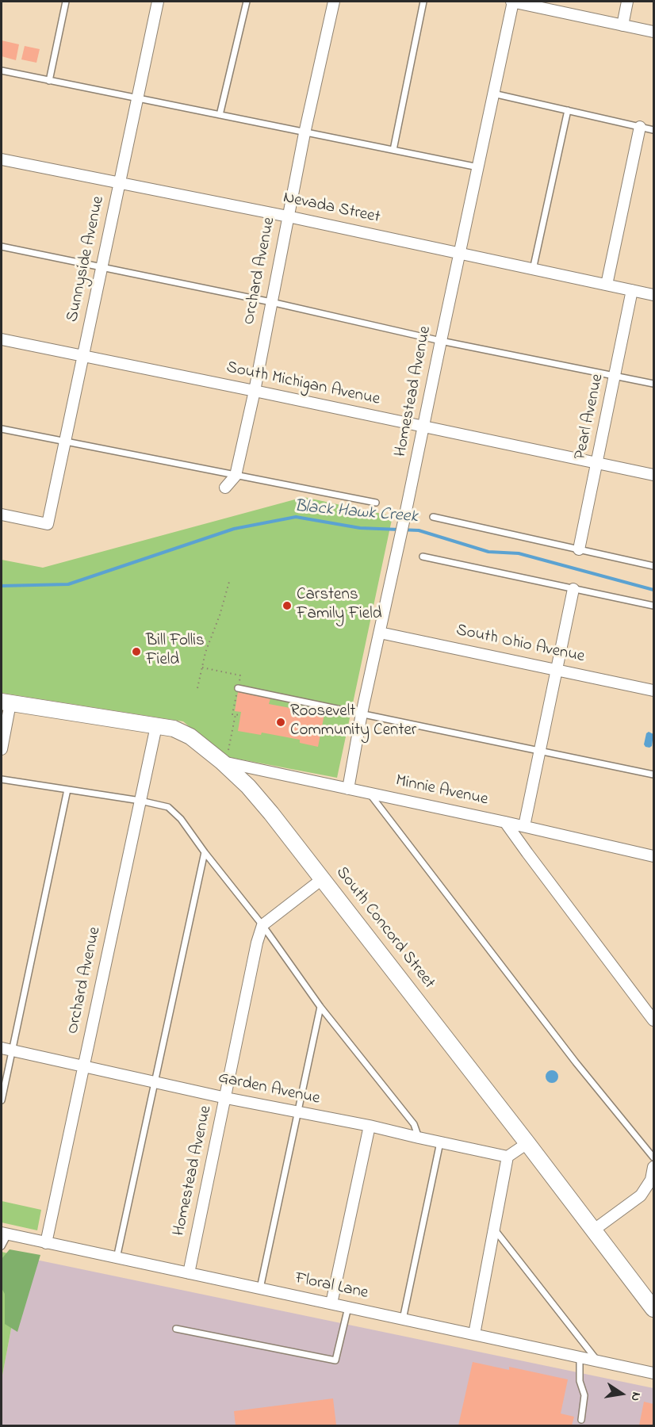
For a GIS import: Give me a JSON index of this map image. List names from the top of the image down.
{
  "streets": {
    "street": [
      "Nevada Street",
      "Sunnyside Avenue",
      "Orchard Avenue",
      "South Michigan Avenue",
      "Homestead Avenue",
      "Pearl Avenue",
      "South Ohio Avenue",
      "Minnie Avenue",
      "South Concord Street",
      "Garden Avenue",
      "Floral Lane"
    ]
  },
  "crossings": [
    ["Nevada Street", "Sunnyside Avenue"],
    ["Nevada Street", "Orchard Avenue"],
    ["Nevada Street", "Homestead Avenue"],
    ["Nevada Street", "Pearl Avenue"],
    ["Sunnyside Avenue", "South Michigan Avenue"],
    ["Orchard Avenue", "South Michigan Avenue"],
    ["Orchard Avenue", "South Concord Street"],
    ["Orchard Avenue", "Garden Avenue"],
    ["Orchard Avenue", "Floral Lane"],
    ["South Michigan Avenue", "Homestead Avenue"],
    ["South Michigan Avenue", "Pearl Avenue"],
    ["Homestead Avenue", "South Ohio Avenue"],
    ["Homestead Avenue", "Minnie Avenue"],
    ["Homestead Avenue", "Garden Avenue"],
    ["Homestead Avenue", "Floral Lane"],
    ["Minnie Avenue", "South Concord Street"]
  ],
  "water": ["Black Hawk Creek"],
  "places": ["Carstens Family Field", "Bill Follis Field", "Roosevelt Community Center"],
  "north": "right"
}
